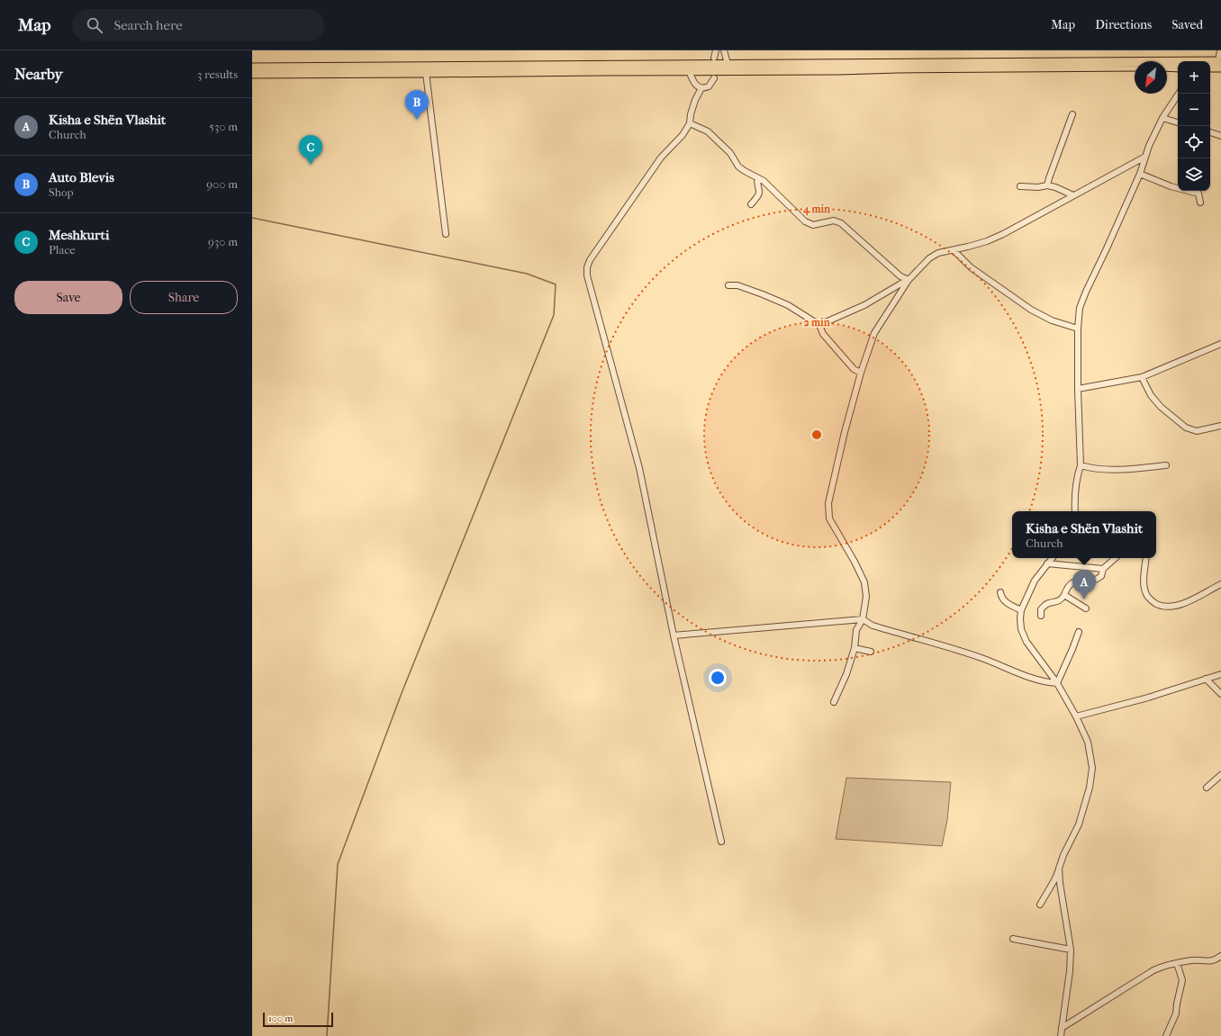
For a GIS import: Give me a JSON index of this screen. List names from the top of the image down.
{
  "scale_bar": "100 m",
  "north": "bottom left",
  "page": {
    "header": "Map",
    "search": "Search here",
    "nav": ["Map", "Directions", "Saved"],
    "heading": ["Nearby", "3 results"],
    "map_buttons": ["+", "−"],
    "pins": ["B", "C", "A"],
    "list": [
      {
        "mark": "A",
        "name": "Kisha e Shën Vlashit",
        "note": "Church",
        "value": "530 m"
      },
      {
        "mark": "B",
        "name": "Auto Blevis",
        "note": "Shop",
        "value": "900 m"
      },
      {
        "mark": "C",
        "name": "Meshkurti",
        "note": "Place",
        "value": "930 m"
      }
    ],
    "buttons": ["Save", "Share"],
    "popup": ["Kisha e Shën Vlashit", "Church"],
    "scale": "100 m"
  },
  "rings": ["4 min", "2 min"]
}
